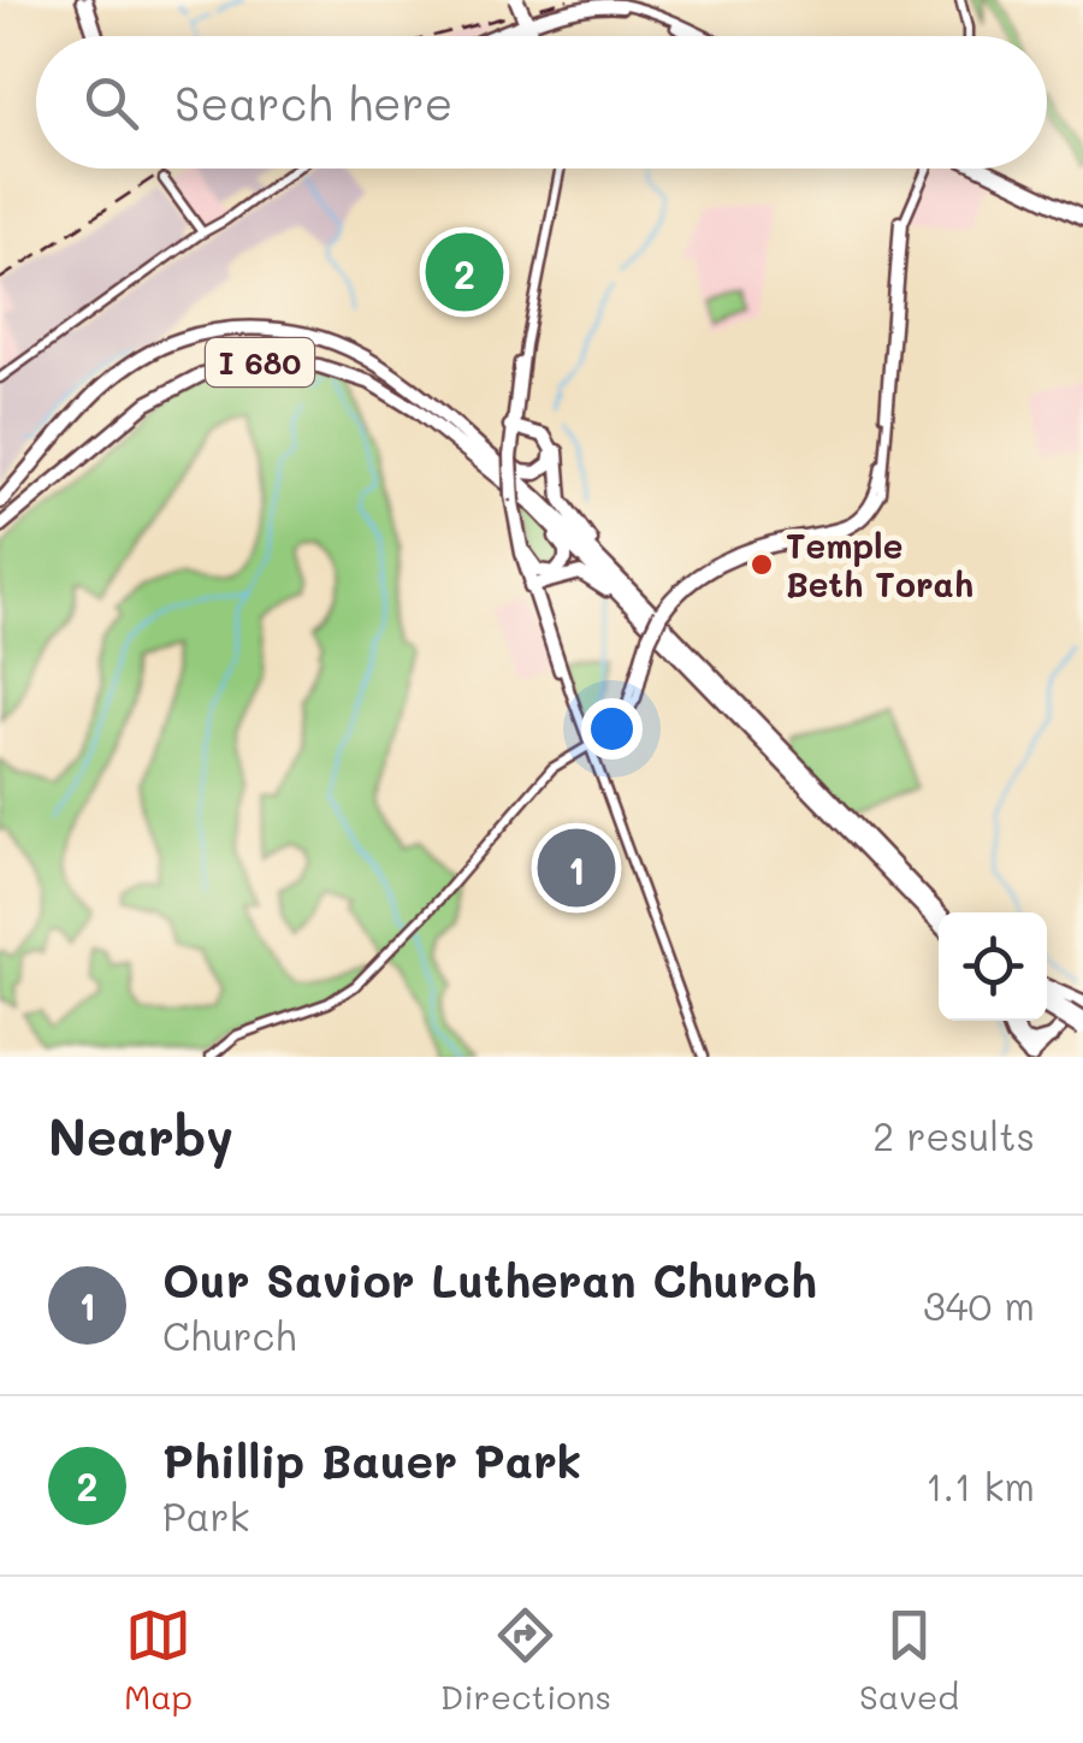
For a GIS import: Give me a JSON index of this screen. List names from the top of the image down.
{
  "streets": {
    "highway": ["I 680"]
  },
  "places": ["Temple Beth Torah"],
  "page": {
    "search": "Search here",
    "pins": ["2", "1"],
    "heading": ["Nearby", "2 results"],
    "list": [
      {
        "mark": "1",
        "name": "Our Savior Lutheran Church",
        "note": "Church",
        "value": "340 m"
      },
      {
        "mark": "2",
        "name": "Phillip Bauer Park",
        "note": "Park",
        "value": "1.1 km"
      }
    ],
    "nav": ["Map", "Directions", "Saved"]
  }
}
